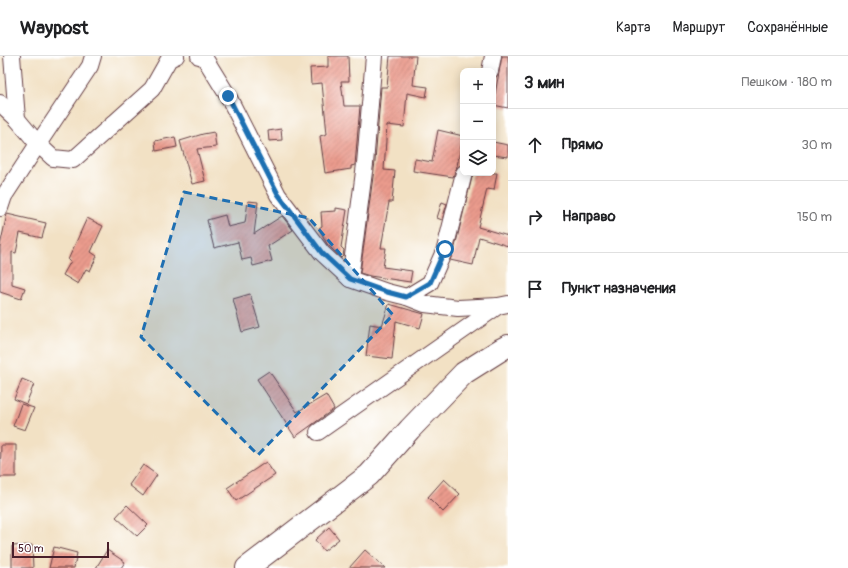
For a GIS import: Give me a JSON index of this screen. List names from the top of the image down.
{
  "scale_bar": "50 m",
  "page": {
    "header": "Waypost",
    "nav": ["Карта", "Маршрут", "Сохранённые"],
    "heading": ["3 мин", "Пешком · 180 m"],
    "map_buttons": ["+", "−"],
    "list": [
      ["Прямо", "30 m"],
      ["Направо", "150 m"],
      "Пункт назначения"
    ],
    "scale": "50 m"
  }
}
